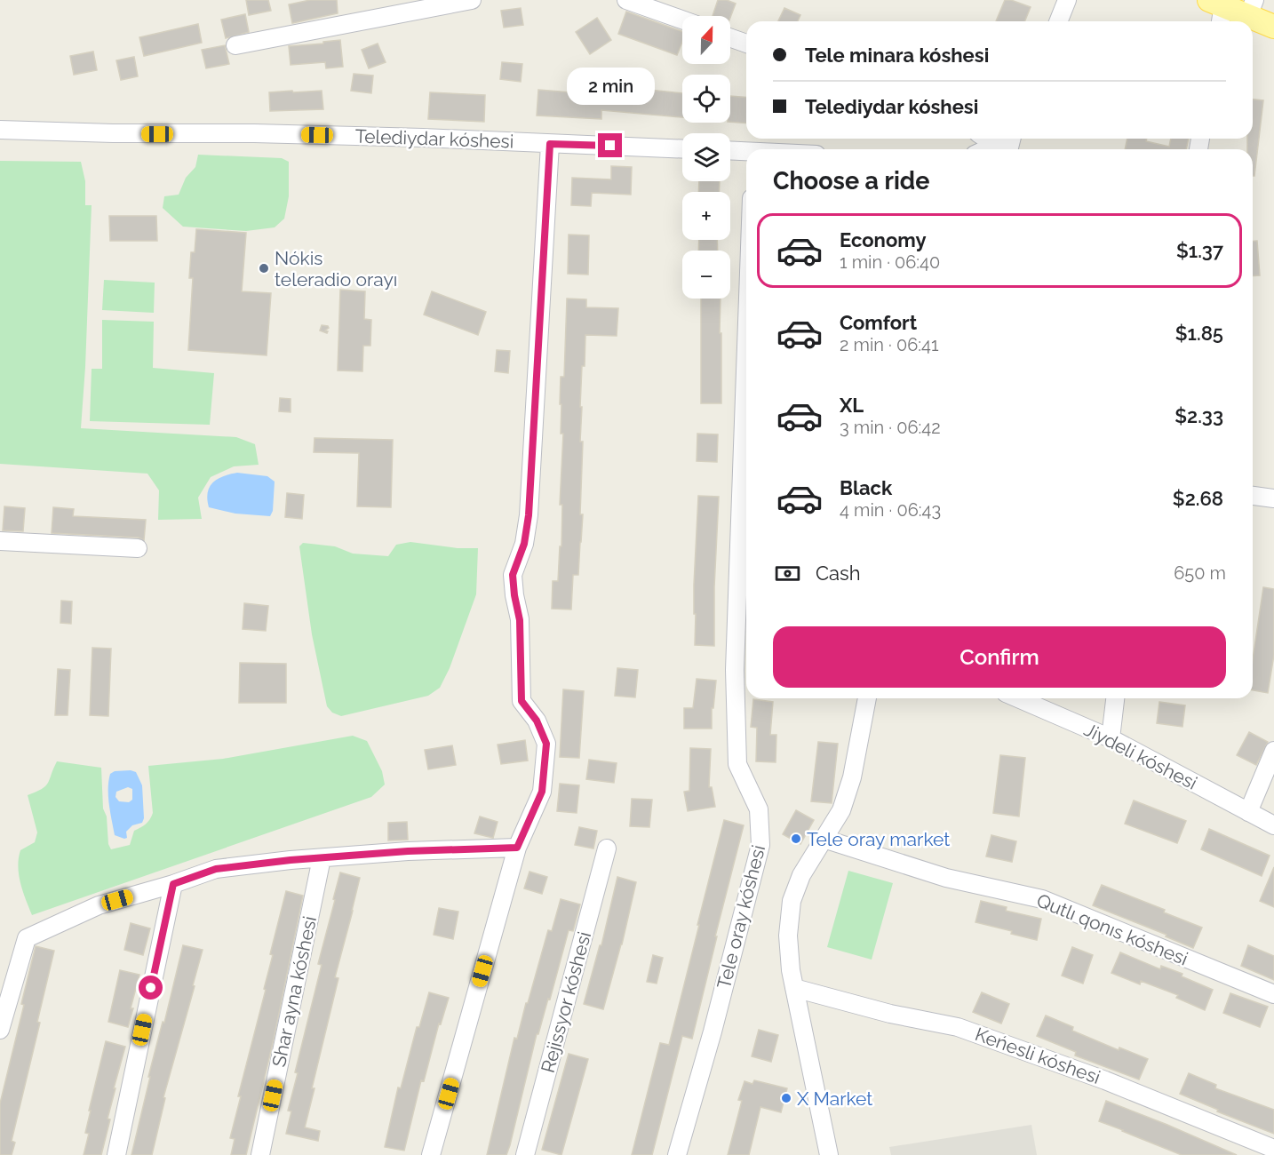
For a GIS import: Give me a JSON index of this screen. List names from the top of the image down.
{
  "streets": {
    "street": [
      "Telediydar kóshesi",
      "Jiydeli kóshesi",
      "Tele oray kóshesi",
      "Qutlı qonıs kóshesi",
      "Shar ayna kóshesi",
      "Rejissyor kóshesi",
      "Keńesli kóshesi"
    ]
  },
  "places": ["Nókis teleradio orayı", "Tele oray market", "X Market"],
  "north": "top",
  "page": {
    "map_buttons": ["+", "−"],
    "banner": ["Tele minara kóshesi", "Telediydar kóshesi"],
    "bubble": "2 min",
    "heading": "Choose a ride",
    "list": [
      {
        "name": "Economy",
        "note": "1 min · 06:40",
        "value": "$1.37"
      },
      {
        "name": "Comfort",
        "note": "2 min · 06:41",
        "value": "$1.85"
      },
      {
        "name": "XL",
        "note": "3 min · 06:42",
        "value": "$2.33"
      },
      {
        "name": "Black",
        "note": "4 min · 06:43",
        "value": "$2.68"
      }
    ],
    "pay": ["Cash", "650 m"],
    "buttons": "Confirm"
  }
}
